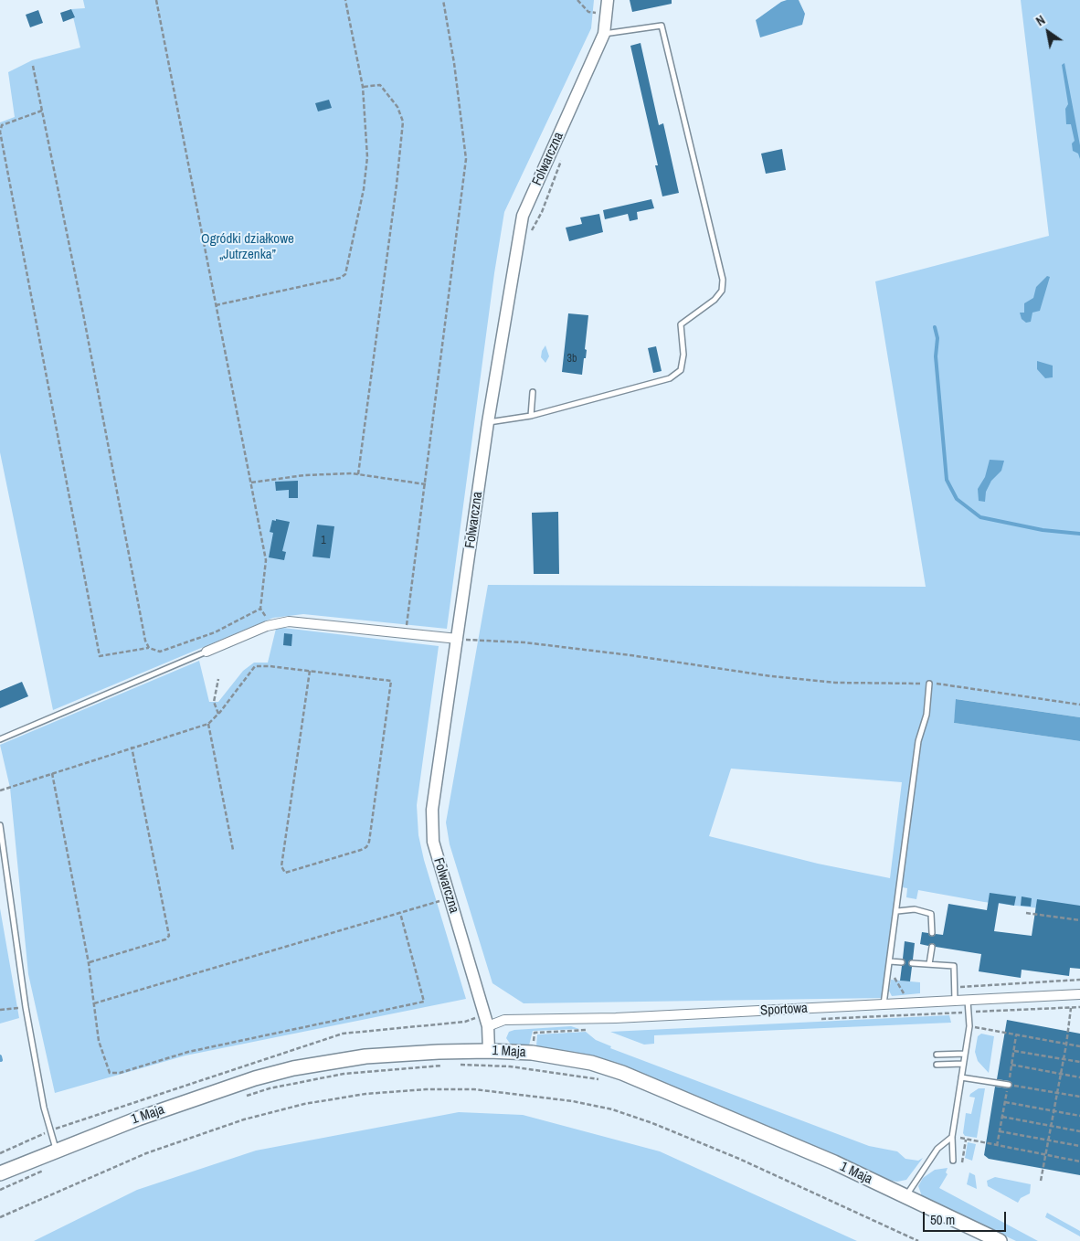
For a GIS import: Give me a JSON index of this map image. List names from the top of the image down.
{
  "streets": {
    "main road": ["1 Maja"],
    "street": ["Folwarczna", "Sportowa"]
  },
  "crossings": [
    ["Folwarczna", "Sportowa"],
    ["Folwarczna", "1 Maja"]
  ],
  "parks": ["Ogródki działkowe „Jutrzenka”"],
  "house_numbers": ["3b", "1"],
  "scale_bar": "50 m",
  "north": "top left"
}
